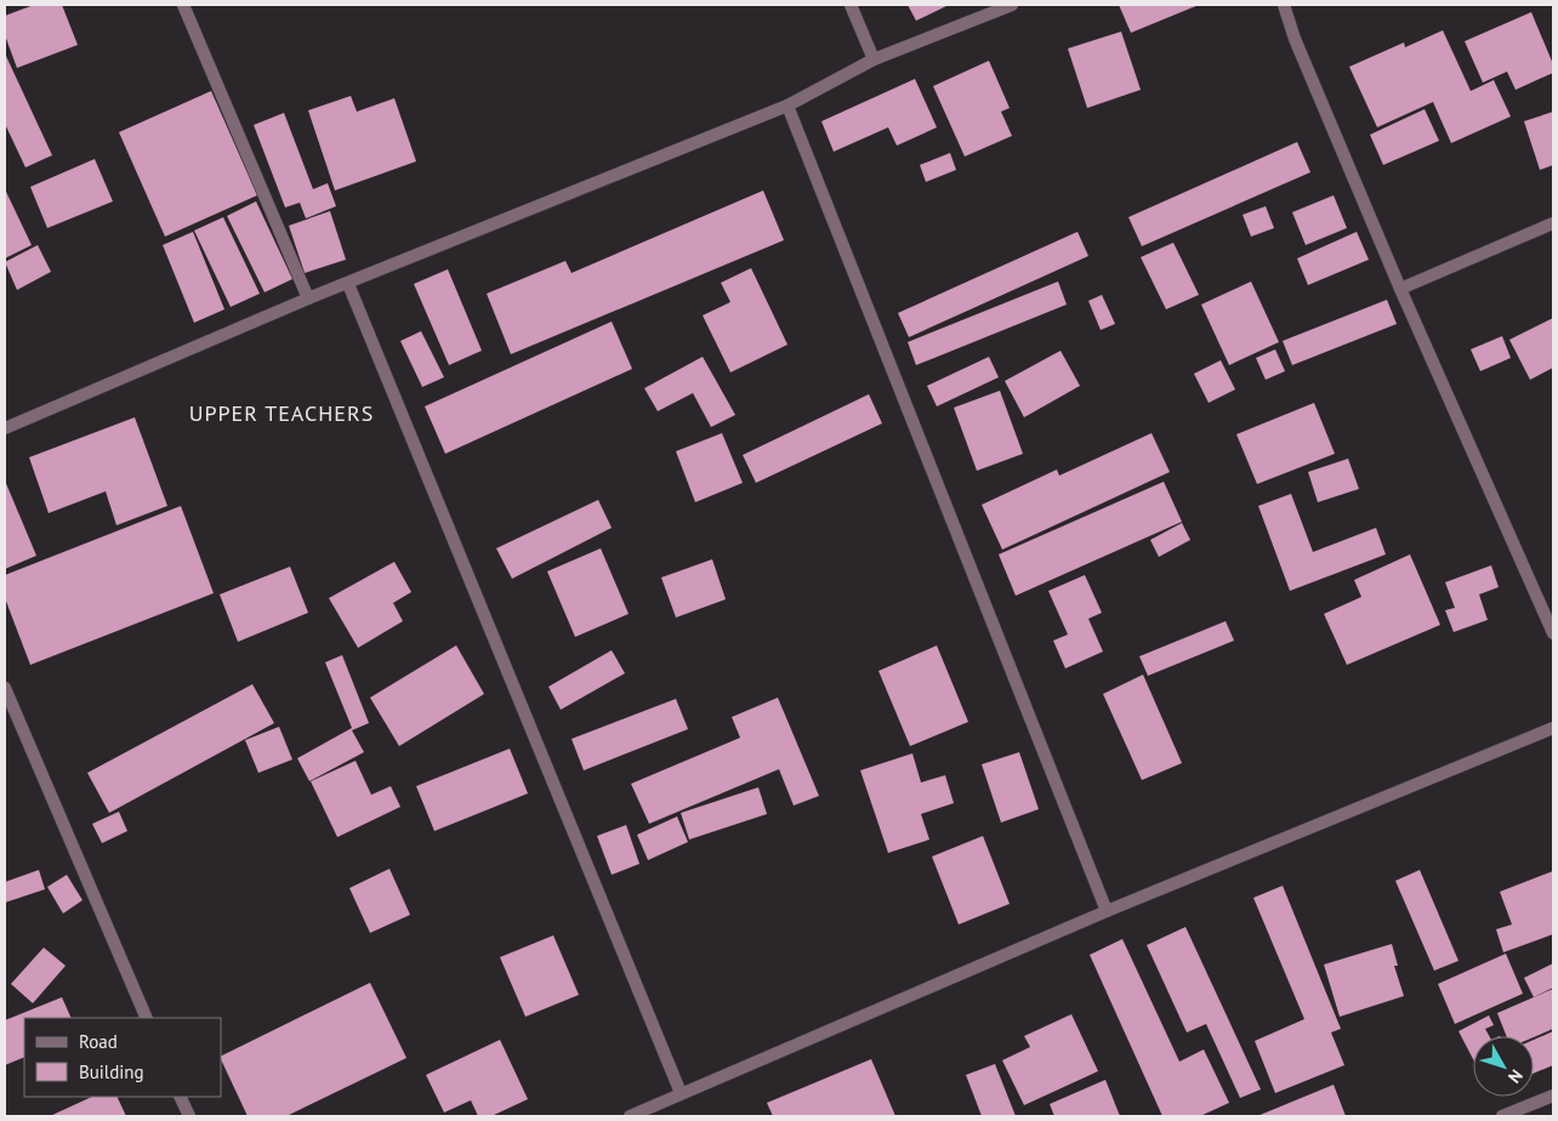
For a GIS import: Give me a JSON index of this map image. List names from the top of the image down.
{
  "districts": ["UPPER TEACHERS"],
  "legend": ["Road", "Building"],
  "north": "bottom right"
}
